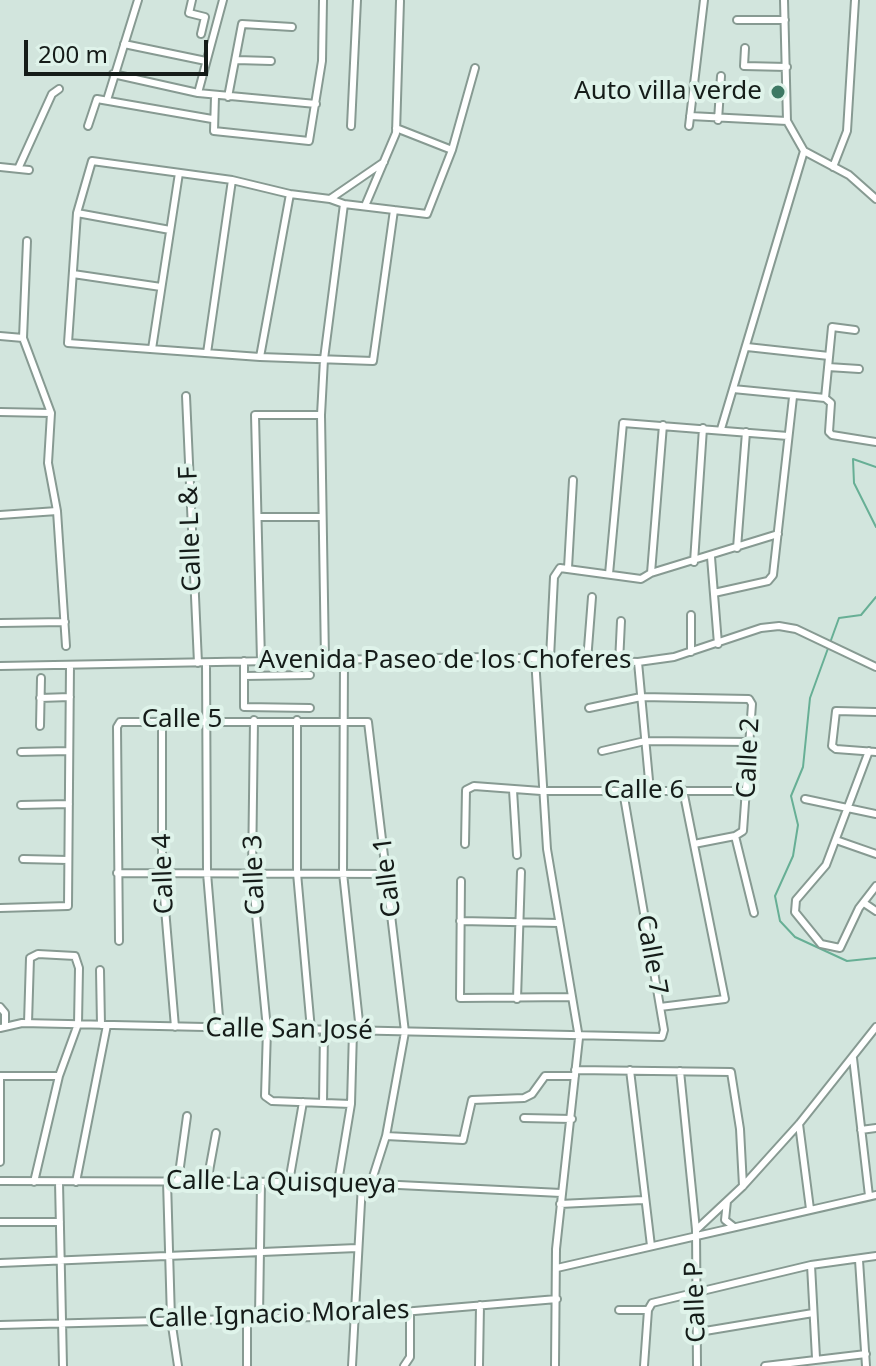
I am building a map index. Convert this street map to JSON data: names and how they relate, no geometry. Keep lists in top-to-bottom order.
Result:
{
  "streets": {
    "street": [
      "Calle L & F",
      "Avenida Paseo de los Choferes",
      "Calle 5",
      "Calle 2",
      "Calle 6",
      "Calle 4",
      "Calle 3",
      "Calle 1",
      "Calle 7",
      "Calle San José",
      "Calle La Quisqueya",
      "Calle P",
      "Calle Ignacio Morales"
    ]
  },
  "crossings": [
    ["Calle L & F", "Avenida Paseo de los Choferes"],
    ["Calle L & F", "Calle 5"],
    ["Calle L & F", "Calle San José"],
    ["Calle 5", "Calle 4"],
    ["Calle 5", "Calle 3"],
    ["Calle 5", "Calle 1"],
    ["Calle 2", "Calle 6"],
    ["Calle 6", "Calle 7"],
    ["Calle 4", "Calle San José"],
    ["Calle 3", "Calle San José"],
    ["Calle 1", "Calle San José"],
    ["Calle 1", "Calle La Quisqueya"],
    ["Calle 7", "Calle San José"]
  ],
  "places": ["Auto villa verde"],
  "scale_bar": "200 m"
}
